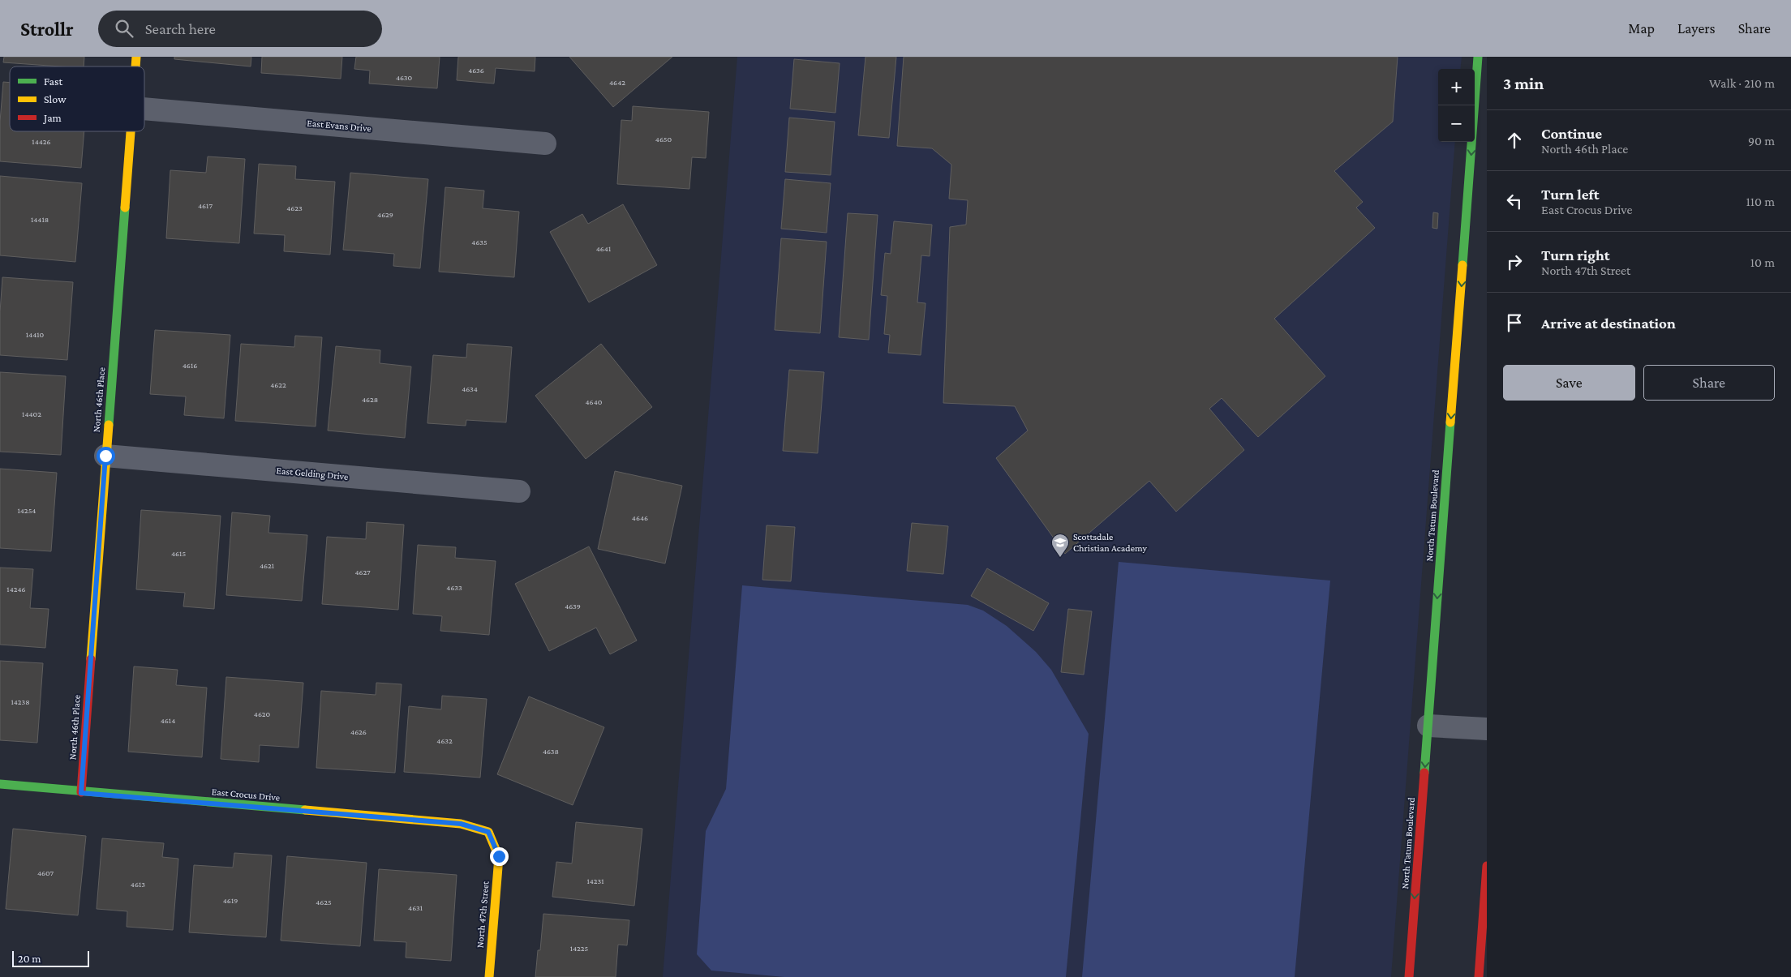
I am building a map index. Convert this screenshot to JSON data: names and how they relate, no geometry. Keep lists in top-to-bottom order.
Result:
{
  "streets": {
    "street": [
      "East Evans Drive",
      "North 46th Place",
      "East Gelding Drive",
      "North Tatum Boulevard",
      "East Crocus Drive",
      "North 47th Street"
    ]
  },
  "crossings": [
    ["North 46th Place", "East Gelding Drive"],
    ["North 46th Place", "East Crocus Drive"],
    ["East Crocus Drive", "North 47th Street"]
  ],
  "one_way": ["North Tatum Boulevard"],
  "places": {
    "school or university": ["Scottsdale Christian Academy"]
  },
  "house_numbers": [
    "4636",
    "4630",
    "4642",
    "4650",
    "14426",
    "4617",
    "4623",
    "4629",
    "14418",
    "4635",
    "4641",
    "14410",
    "4616",
    "4622",
    "4634",
    "4628",
    "4640",
    "14402",
    "14254",
    "4646",
    "4615",
    "4621",
    "4627",
    "4633",
    "14246",
    "4639",
    "14238",
    "4620",
    "4614",
    "4626",
    "4632",
    "4638",
    "4607",
    "14231",
    "4613",
    "4619",
    "4625",
    "4631",
    "14225"
  ],
  "legend": ["Fast", "Slow", "Jam"],
  "scale_bar": "20 m",
  "page": {
    "header": "Strollr",
    "search": "Search here",
    "nav": ["Map", "Layers", "Share"],
    "heading": ["3 min", "Walk · 210 m"],
    "map_buttons": ["+", "−"],
    "list": [
      ["Continue", "North 46th Place", "90 m"],
      ["Turn left", "East Crocus Drive", "110 m"],
      ["Turn right", "North 47th Street", "10 m"],
      "Arrive at destination"
    ],
    "buttons": ["Save", "Share"],
    "scale": "20 m"
  }
}
